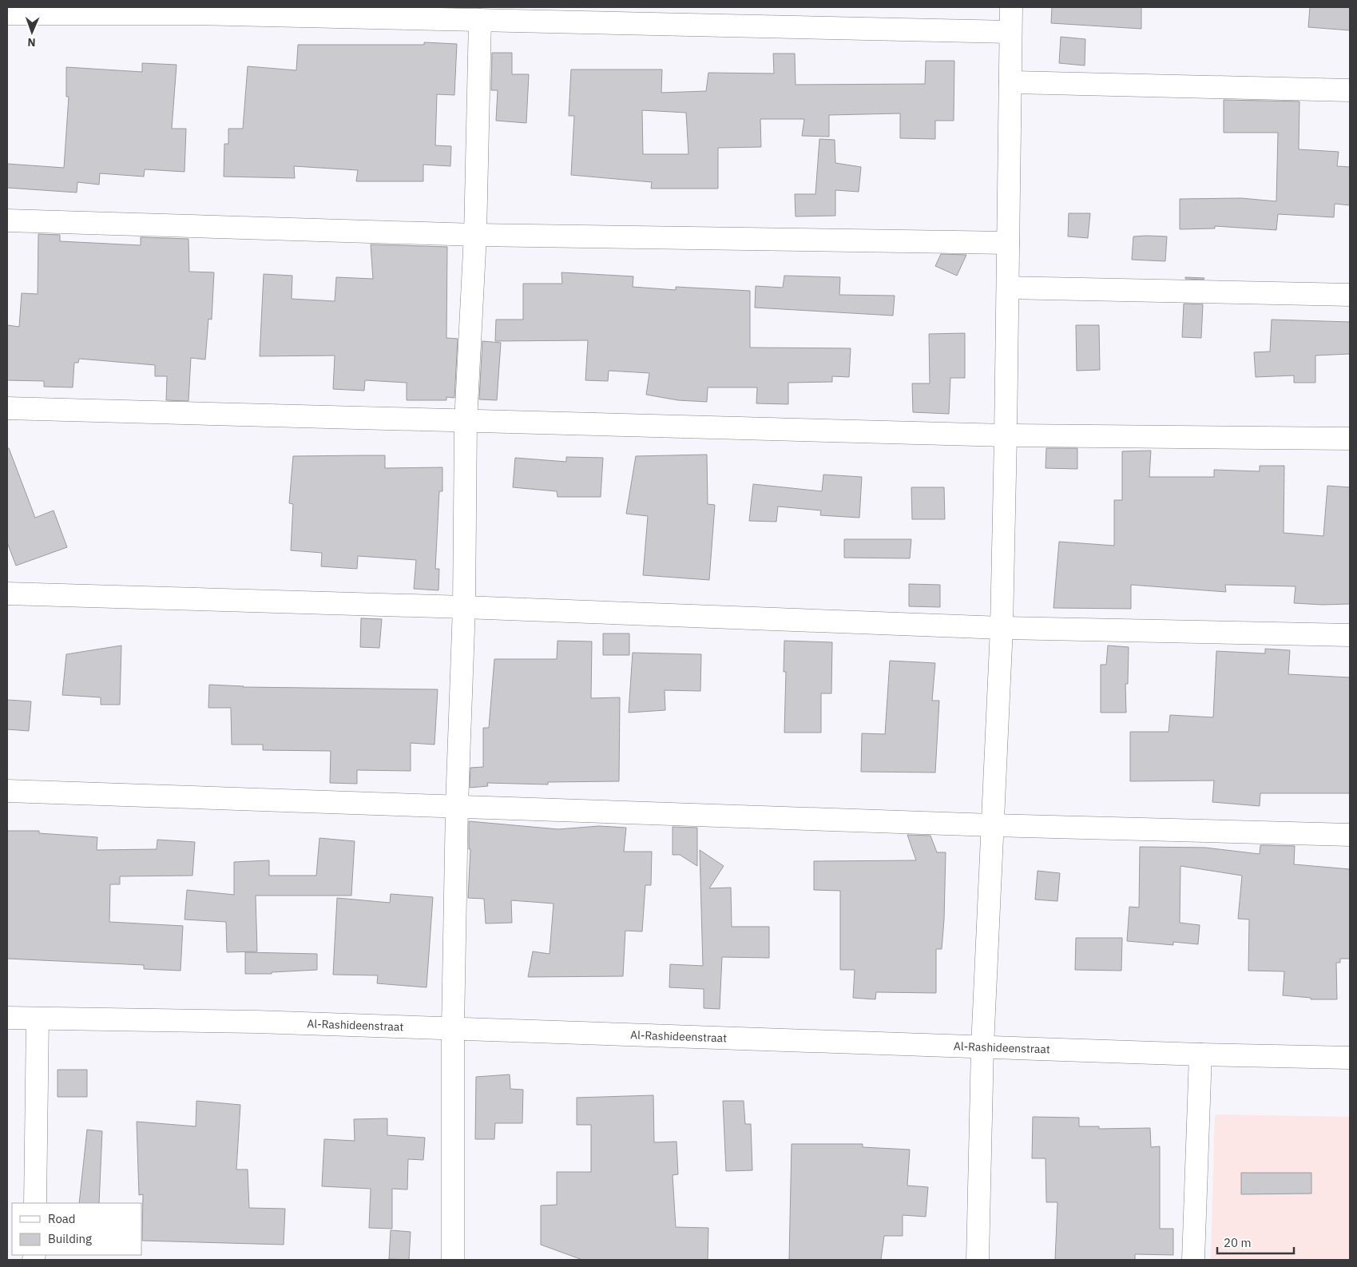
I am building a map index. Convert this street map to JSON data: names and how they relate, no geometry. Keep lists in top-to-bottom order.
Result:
{
  "streets": {
    "street": ["Al-Rashideenstraat"]
  },
  "legend": ["Road", "Building"],
  "scale_bar": "20 m",
  "north": "bottom"
}
